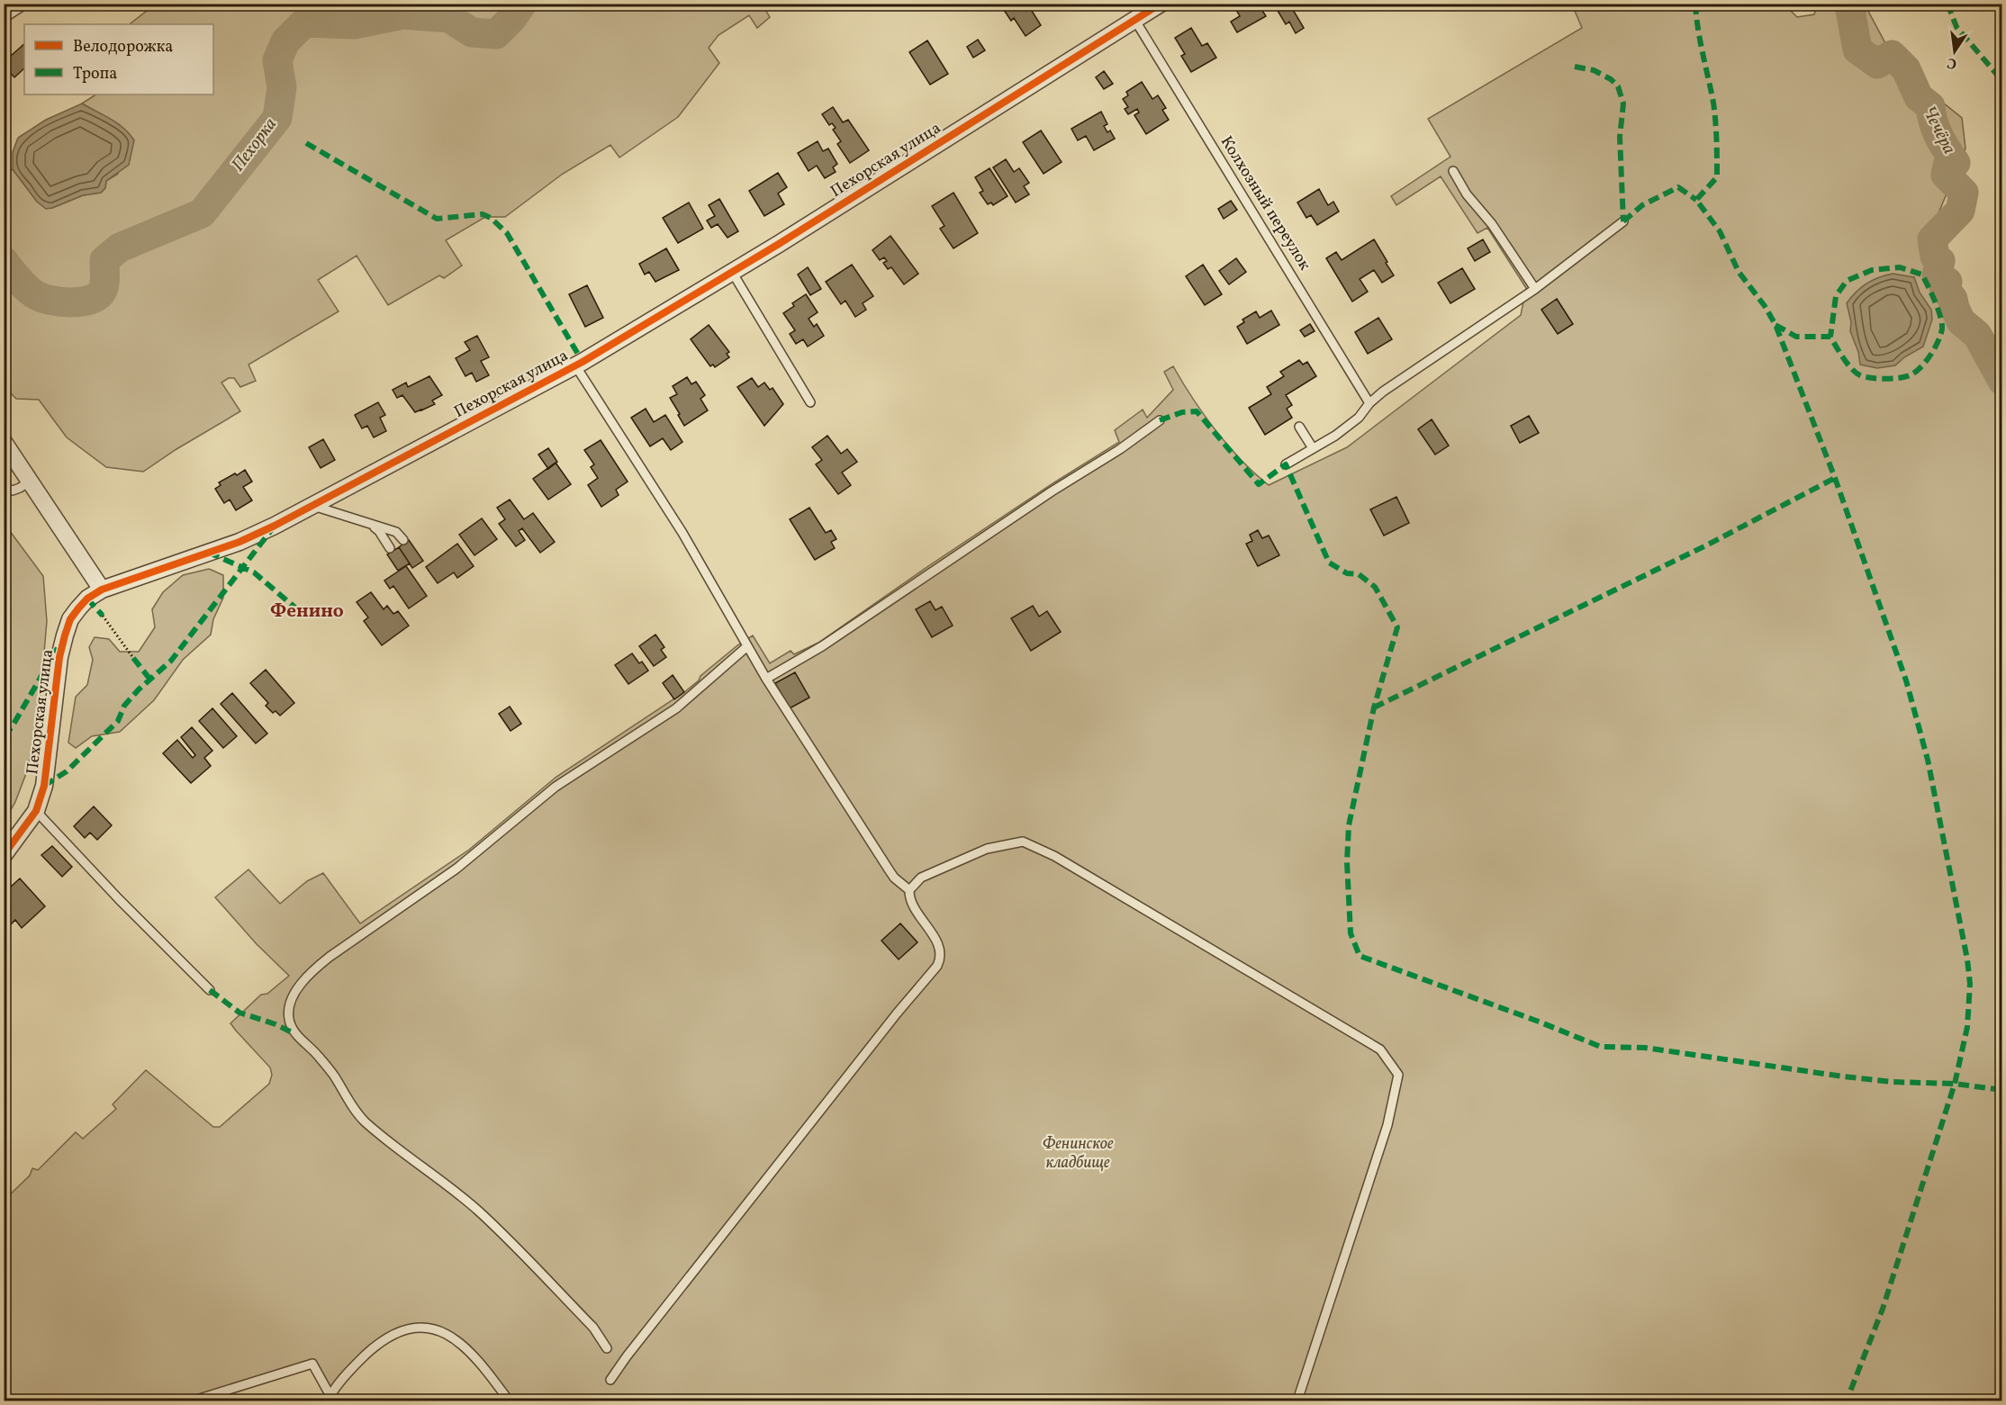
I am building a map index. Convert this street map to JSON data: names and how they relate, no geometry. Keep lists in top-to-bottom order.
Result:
{
  "streets": {
    "street": ["Пехорская улица"],
    "lane": ["Колхозный переулок"]
  },
  "crossings": [
    ["Пехорская улица", "Колхозный переулок"]
  ],
  "districts": ["Фенино"],
  "water": ["Чечёра", "Пехорка"],
  "parks": ["Фенинское кладбище"],
  "legend": ["Велодорожка", "Тропа"],
  "north": "bottom"
}
